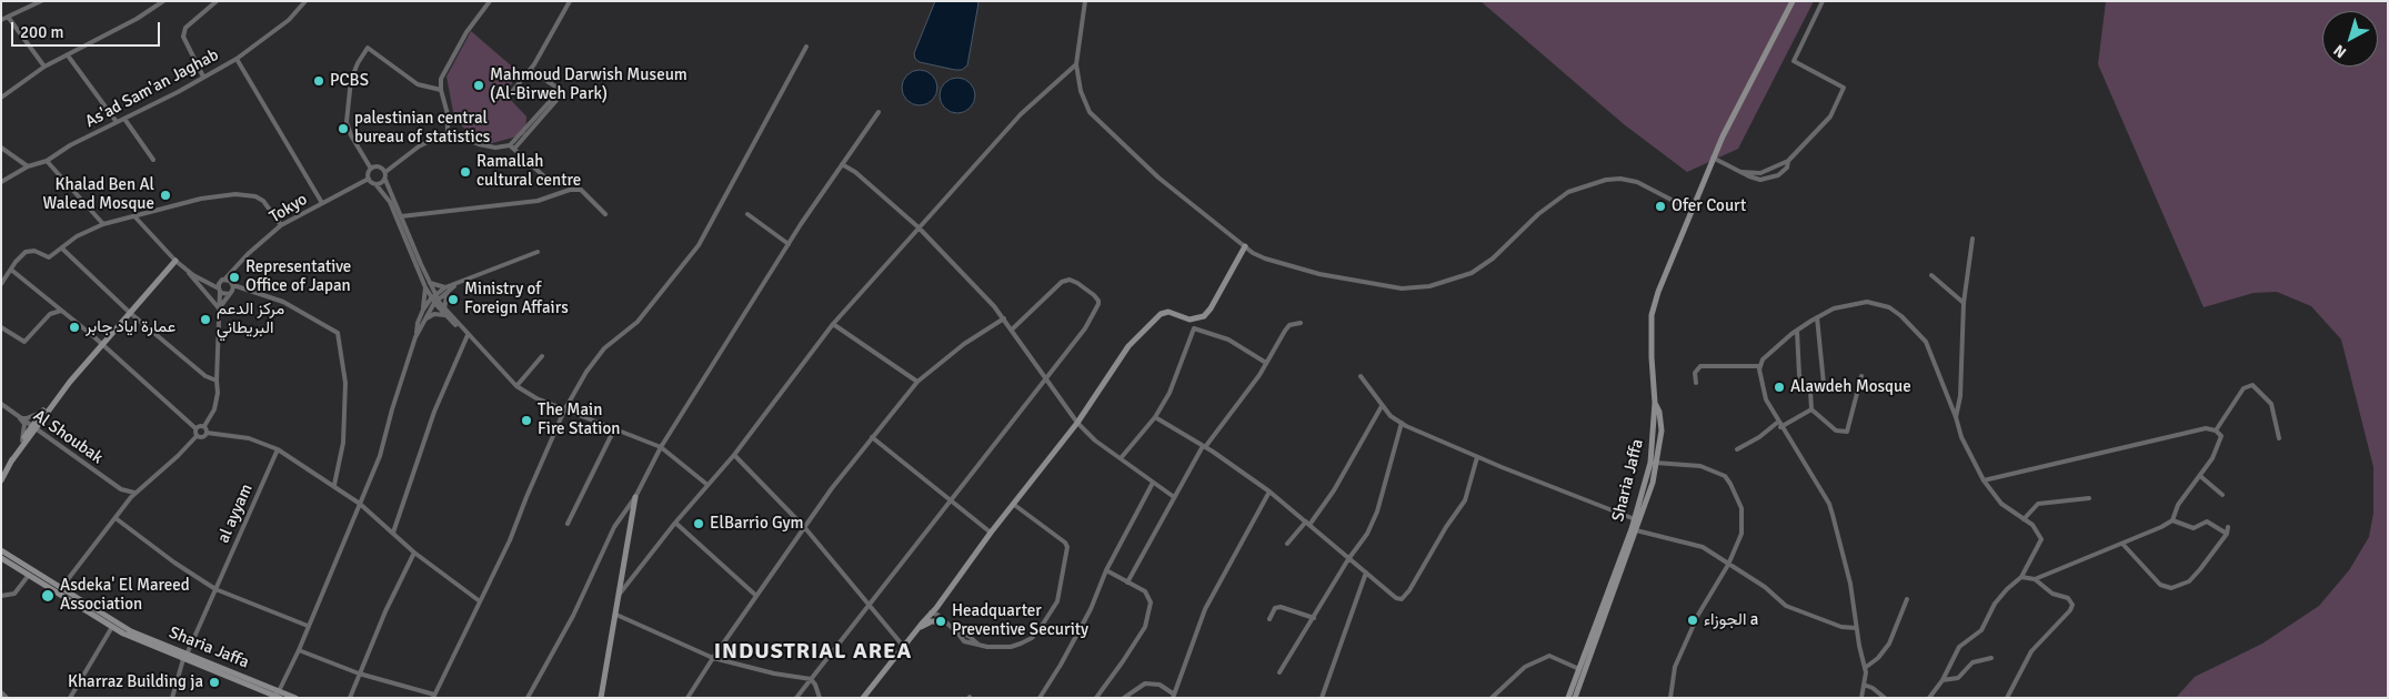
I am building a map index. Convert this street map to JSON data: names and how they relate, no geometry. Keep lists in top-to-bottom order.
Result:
{
  "streets": {
    "street": [
      "As'ad Sam'an Jaghab",
      "Tokyo",
      "Al Shoubak",
      "Sharia Jaffa",
      "al ayyam"
    ]
  },
  "crossings": [
    ["Sharia Jaffa", "al ayyam"]
  ],
  "districts": ["INDUSTRIAL AREA"],
  "places": [
    "PCBS",
    "Mahmoud Darwish Museum (Al-Birweh Park)",
    "palestinian central bureau of statistics",
    "Ramallah cultural centre",
    "Khalad Ben Al Walead Mosque",
    "Ofer Court",
    "Representative Office of Japan",
    "Ministry of Foreign Affairs",
    "مركز الدعم البريطاني",
    "عمارة اياد جابر",
    "Alawdeh Mosque",
    "The Main Fire Station",
    "ElBarrio Gym",
    "Asdeka' El Mareed Association",
    "الجوزاء a",
    "Headquarter Preventive Security",
    "Kharraz Building ja"
  ],
  "scale_bar": "200 m",
  "north": "bottom left"
}
